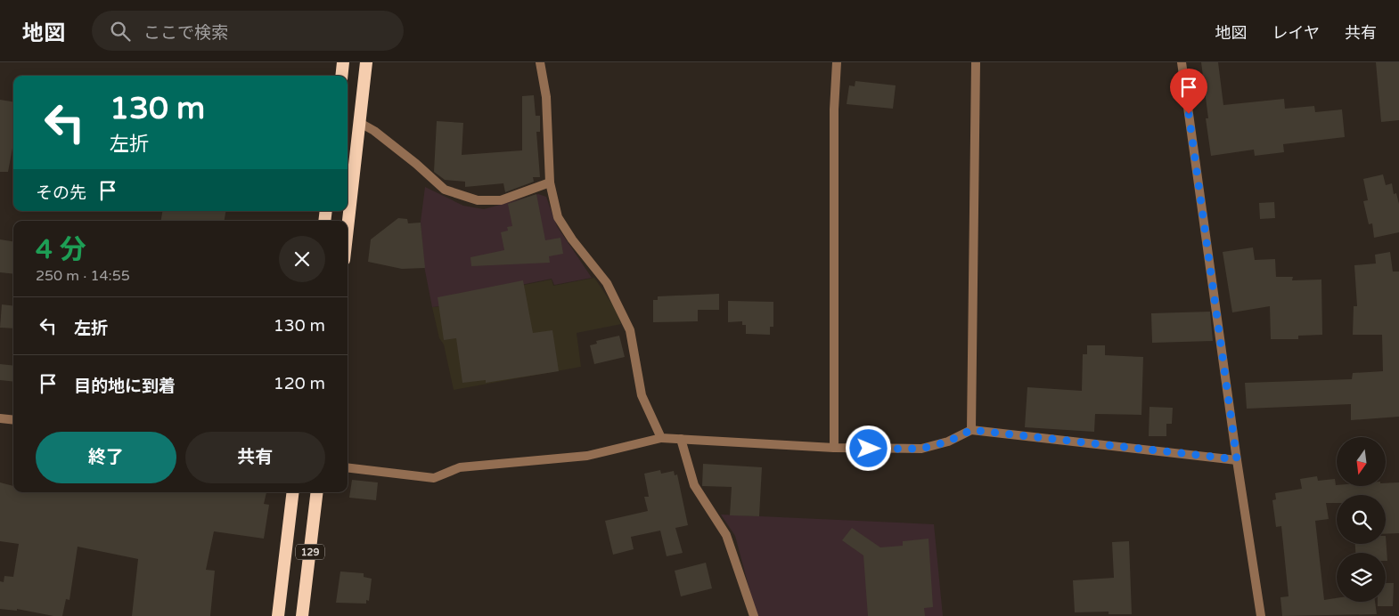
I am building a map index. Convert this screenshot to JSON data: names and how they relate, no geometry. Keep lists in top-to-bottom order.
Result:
{
  "streets": {
    "highway": ["129"]
  },
  "north": "bottom",
  "page": {
    "header": "地図",
    "search": "ここで検索",
    "nav": ["地図", "レイヤ", "共有"],
    "turn": ["130 m", "左折"],
    "then": "その先",
    "heading": ["4 分", "250 m · 14:55"],
    "list": [
      {
        "name": "左折",
        "value": "130 m"
      },
      {
        "name": "目的地に到着",
        "value": "120 m"
      }
    ],
    "buttons": ["終了", "共有"]
  }
}
